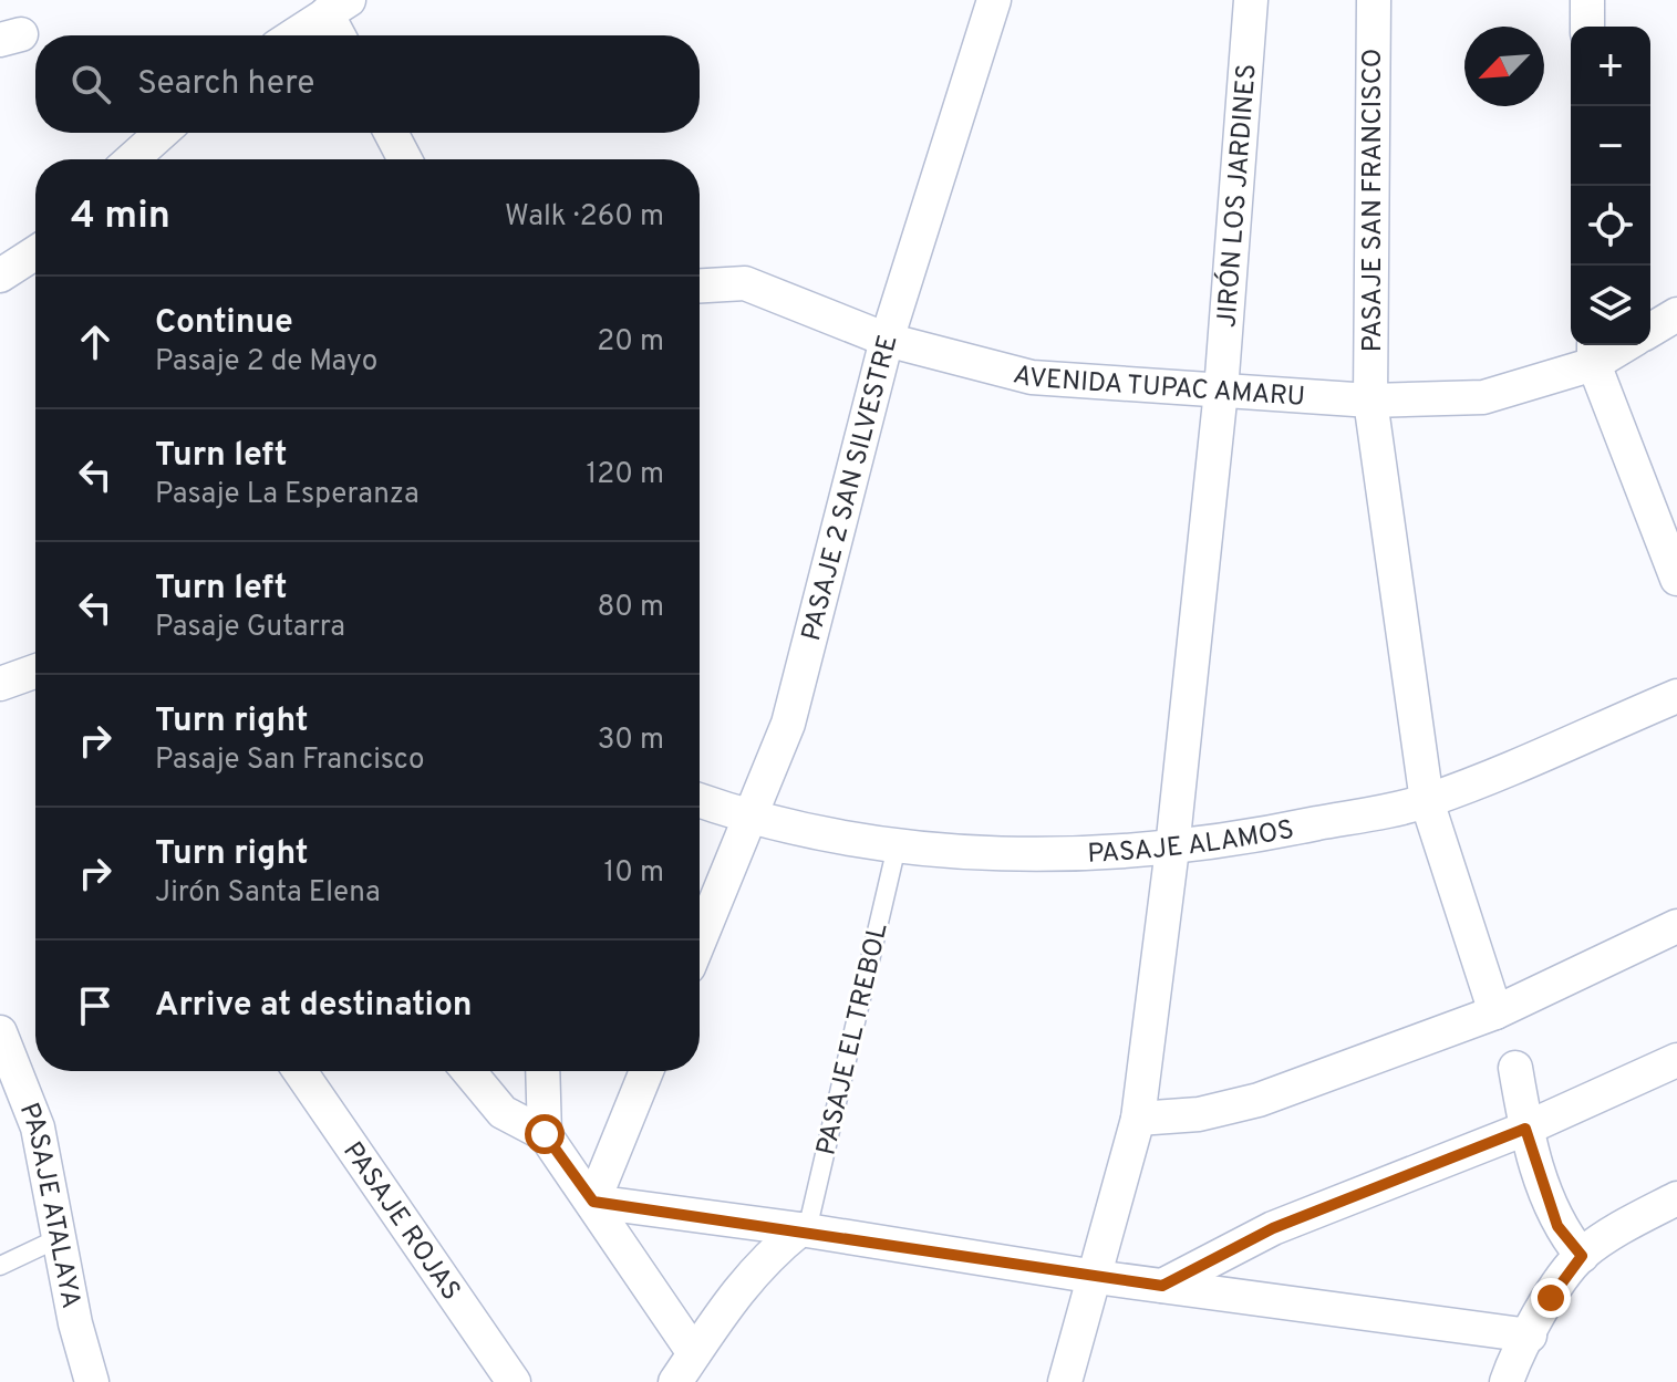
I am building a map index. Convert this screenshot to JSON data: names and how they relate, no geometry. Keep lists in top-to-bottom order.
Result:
{
  "streets": {
    "street": [
      "JIRÓN LOS JARDINES",
      "PASAJE SAN FRANCISCO",
      "AVENIDA TUPAC AMARU",
      "PASAJE 2 SAN SILVESTRE",
      "PASAJE ALAMOS",
      "PASAJE ATALAYA",
      "PASAJE ROJAS"
    ],
    "lane": ["PASAJE EL TREBOL"]
  },
  "crossings": [
    ["JIRÓN LOS JARDINES", "AVENIDA TUPAC AMARU"],
    ["JIRÓN LOS JARDINES", "PASAJE ALAMOS"],
    ["PASAJE SAN FRANCISCO", "AVENIDA TUPAC AMARU"],
    ["PASAJE SAN FRANCISCO", "PASAJE ALAMOS"],
    ["AVENIDA TUPAC AMARU", "PASAJE 2 SAN SILVESTRE"],
    ["PASAJE 2 SAN SILVESTRE", "PASAJE ALAMOS"],
    ["PASAJE ALAMOS", "PASAJE EL TREBOL"]
  ],
  "north": "bottom left",
  "page": {
    "map_buttons": ["+", "−"],
    "search": "Search here",
    "heading": ["4 min", "Walk · 260 m"],
    "list": [
      ["Continue", "Pasaje 2 de Mayo", "20 m"],
      ["Turn left", "Pasaje La Esperanza", "120 m"],
      ["Turn left", "Pasaje Gutarra", "80 m"],
      ["Turn right", "Pasaje San Francisco", "30 m"],
      ["Turn right", "Jirón Santa Elena", "10 m"],
      "Arrive at destination"
    ]
  }
}
